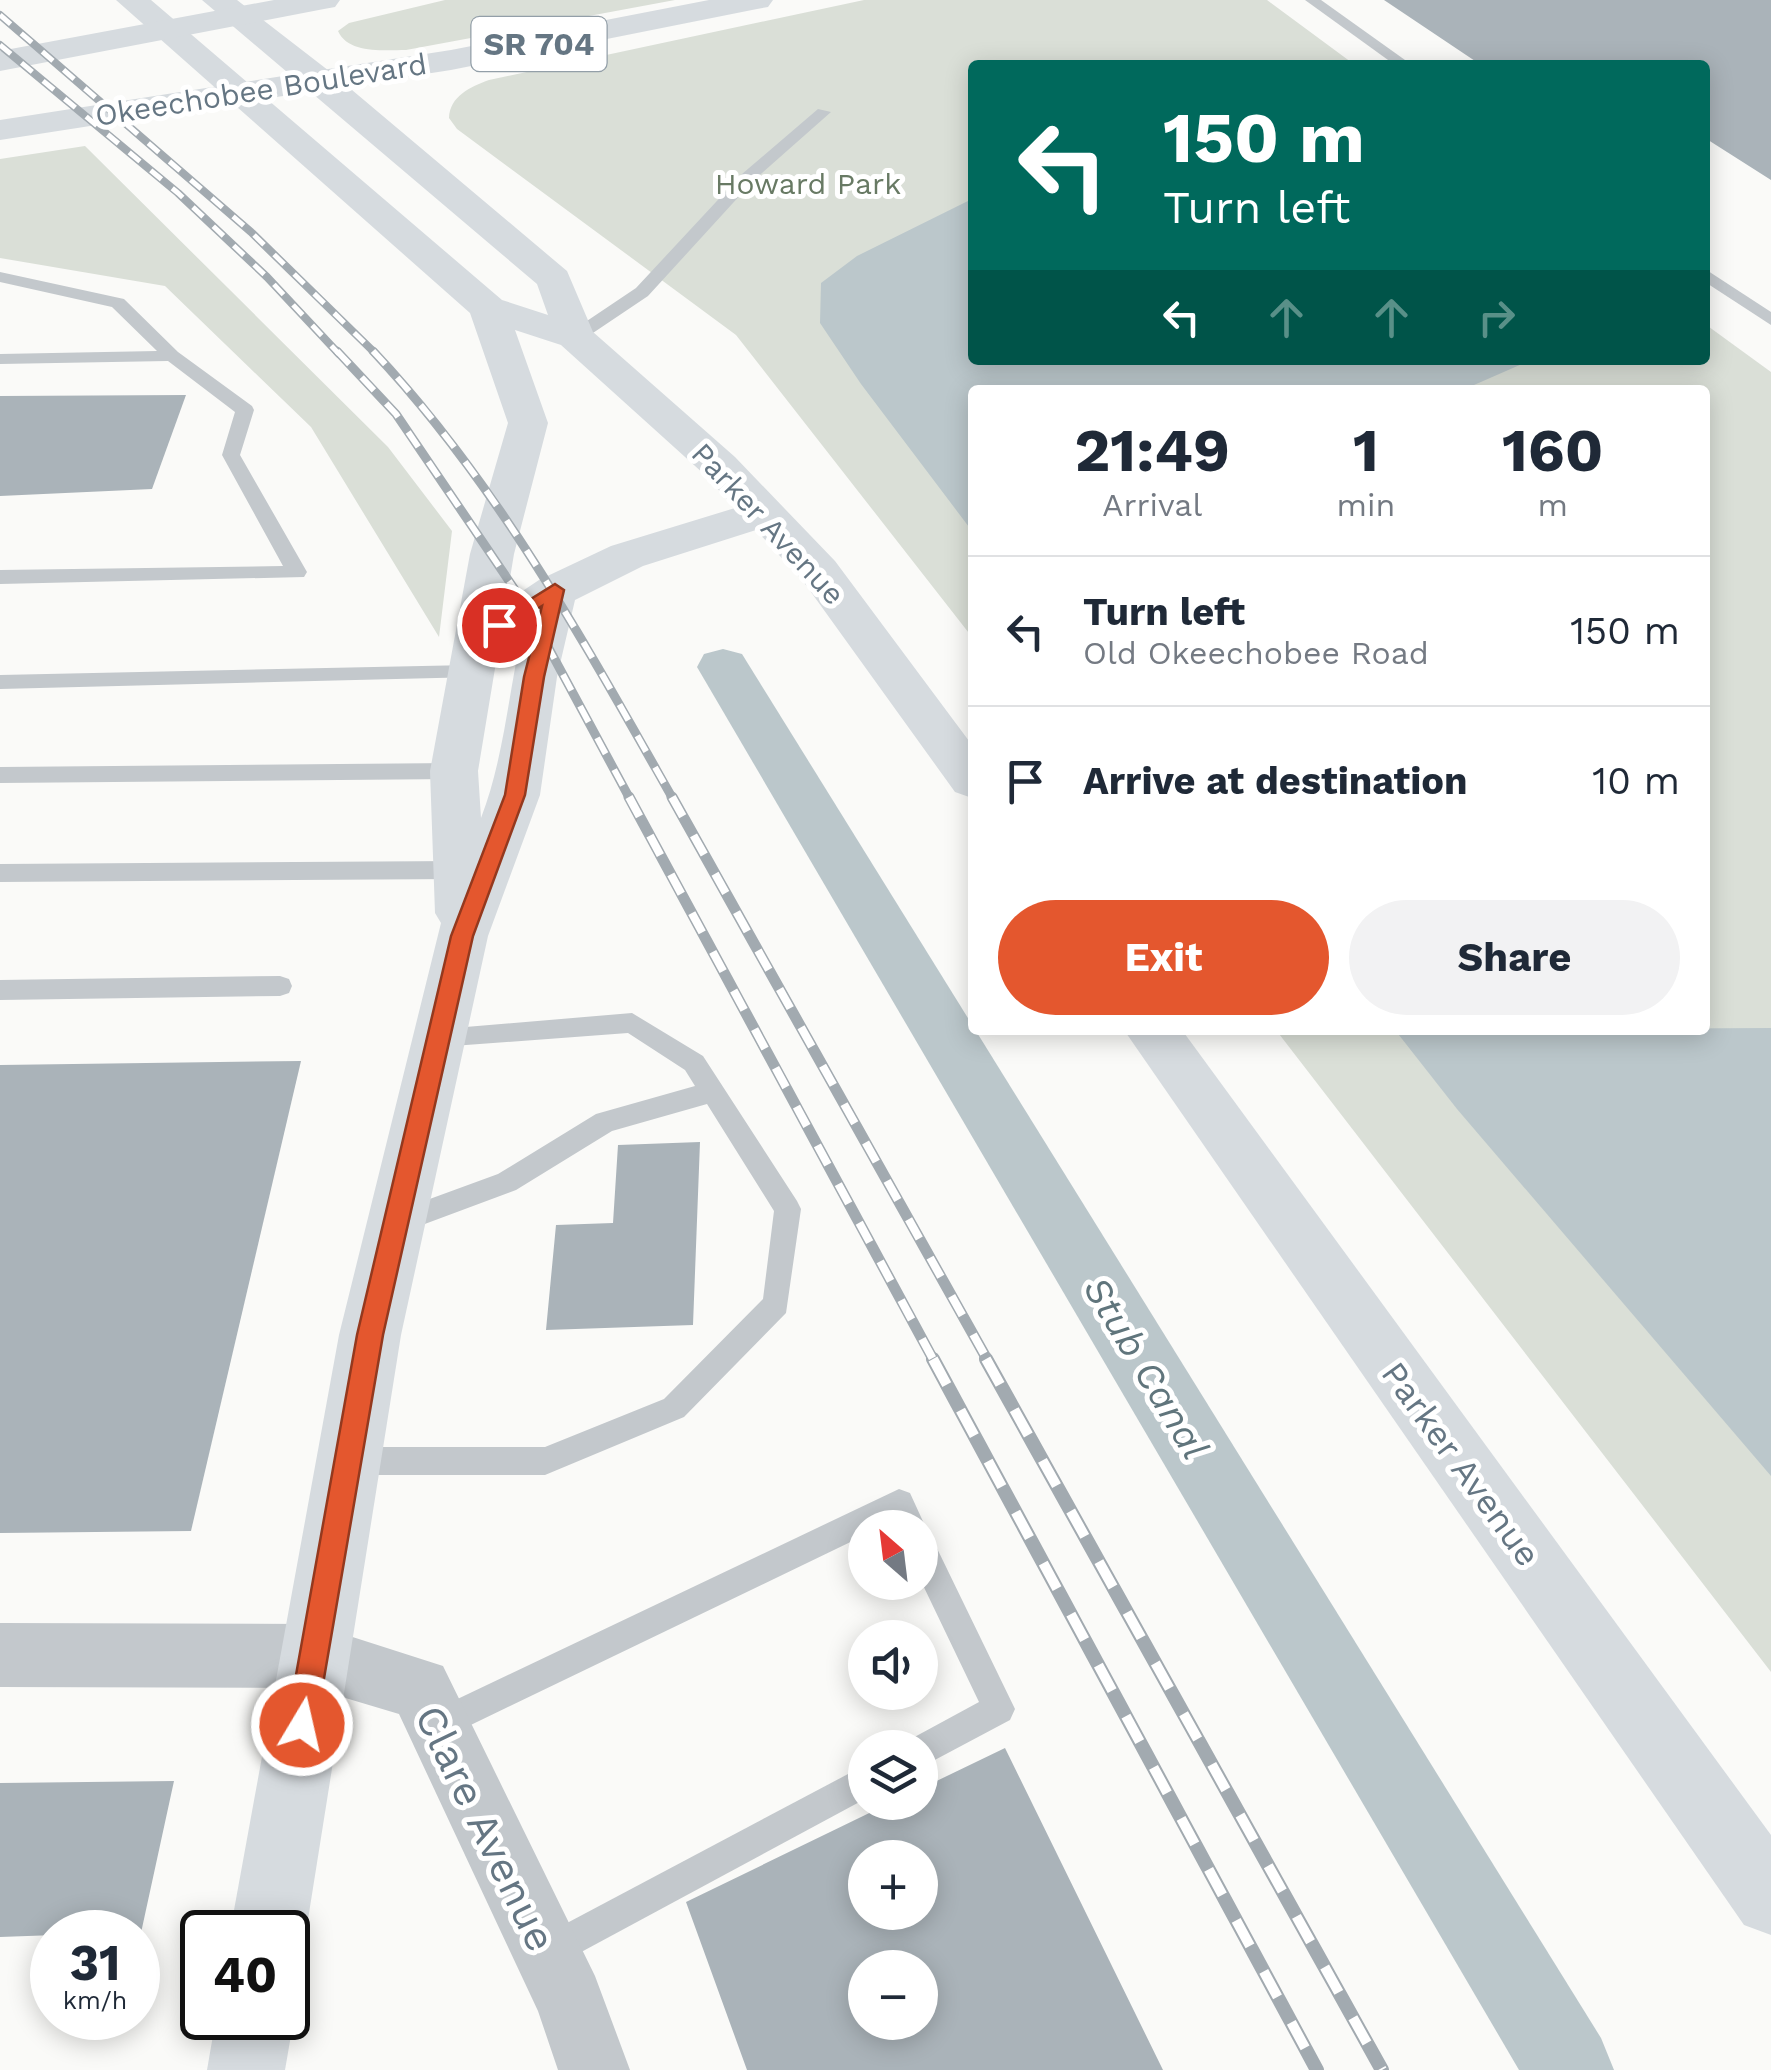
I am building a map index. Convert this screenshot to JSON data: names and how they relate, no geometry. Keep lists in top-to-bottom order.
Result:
{
  "streets": {
    "street": [
      "SR 704",
      "Okeechobee Boulevard",
      "Parker Avenue",
      "Clare Avenue"
    ]
  },
  "crossings": [
    ["Okeechobee Boulevard", "Parker Avenue"]
  ],
  "water": ["Stub Canal"],
  "parks": ["Howard Park"],
  "north": "top left",
  "page": {
    "turn": ["150 m", "Turn left"],
    "eta": [
      "21:49",
      "Arrival",
      "1",
      "min",
      "160",
      "m"
    ],
    "list": [
      {
        "name": "Turn left",
        "note": "Old Okeechobee Road",
        "value": "150 m"
      },
      {
        "name": "Arrive at destination",
        "value": "10 m"
      }
    ],
    "buttons": ["Exit", "Share"],
    "map_buttons": ["+", "−"],
    "speed": "31 km/h",
    "limit": "40"
  }
}
